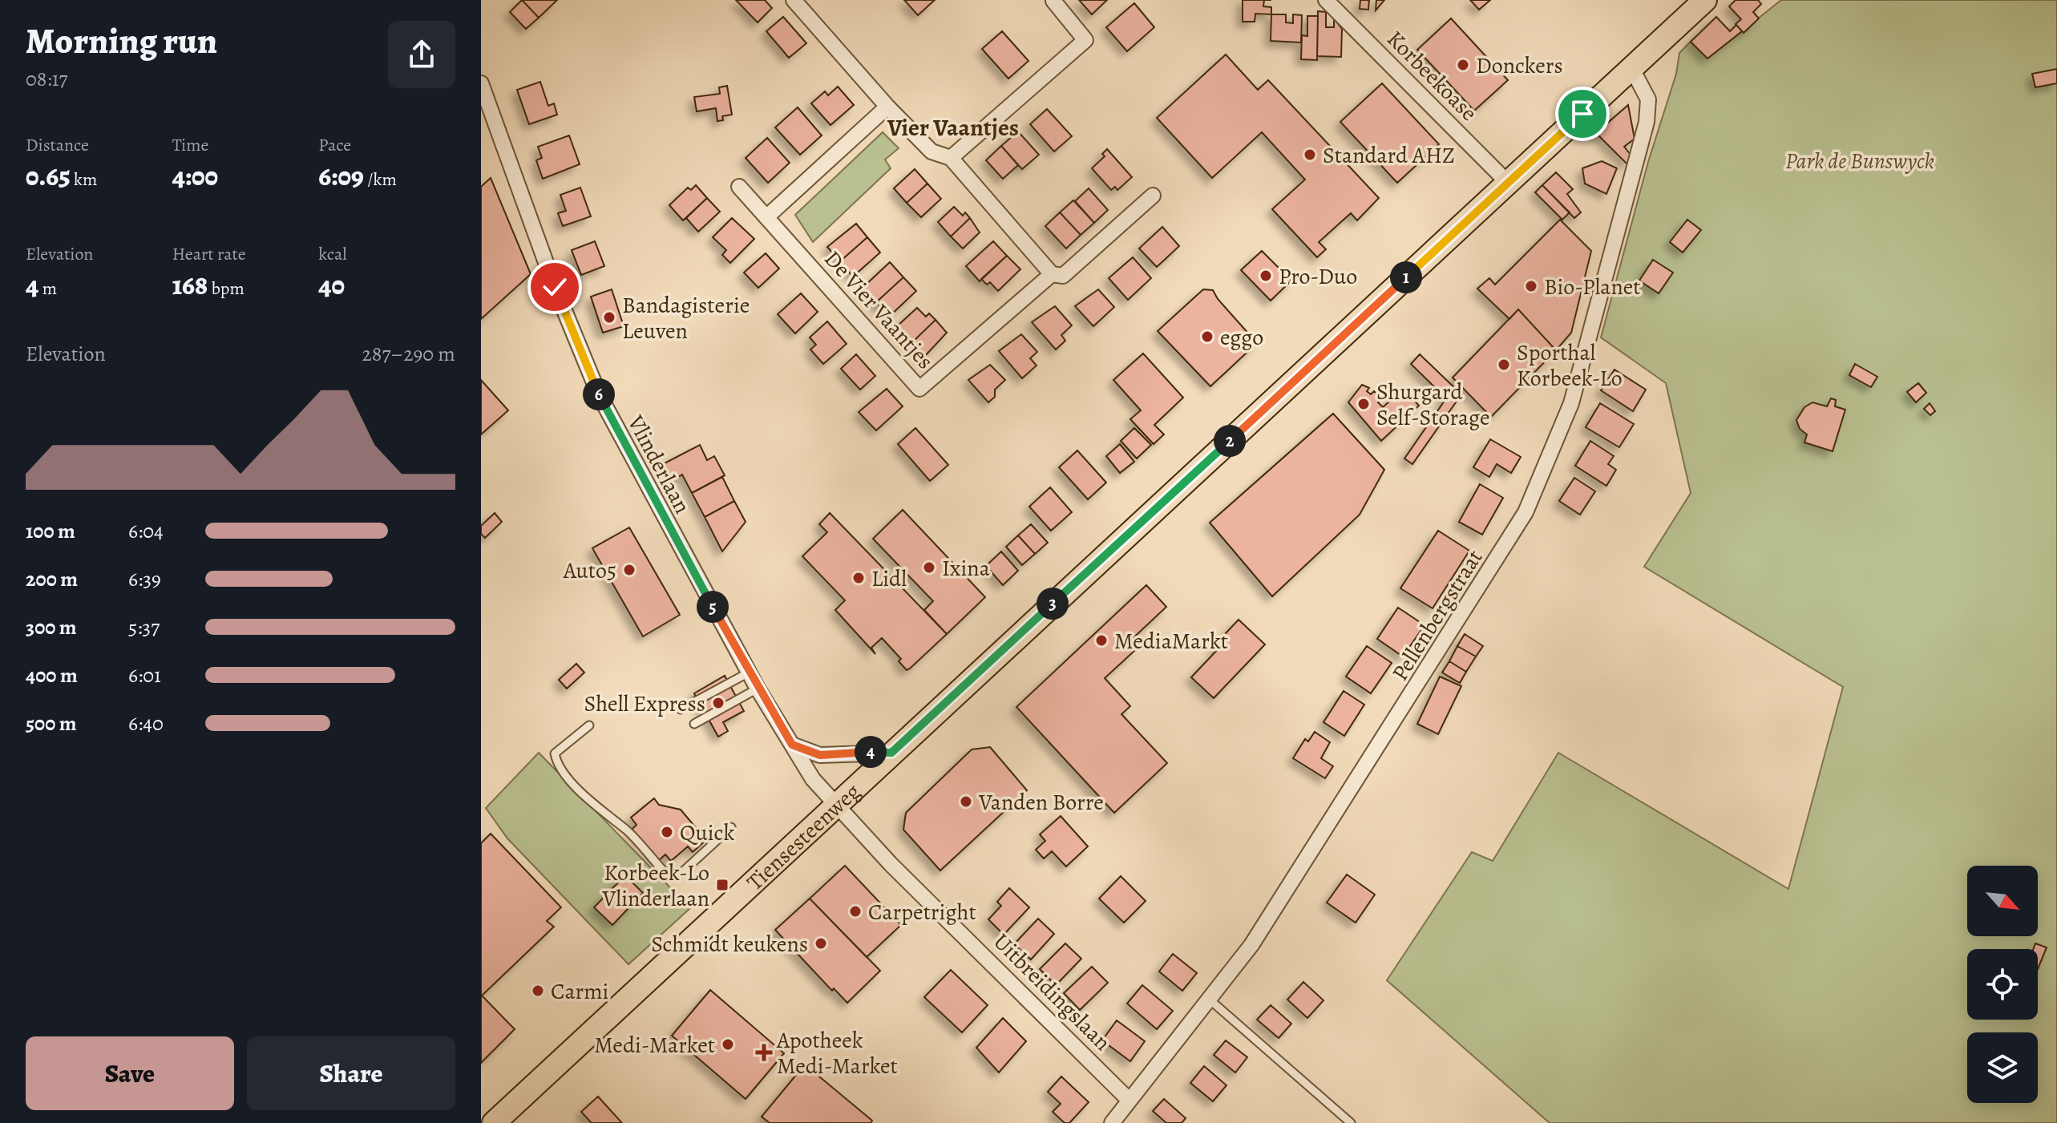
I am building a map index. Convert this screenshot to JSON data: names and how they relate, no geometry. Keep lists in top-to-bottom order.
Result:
{
  "streets": {
    "main road": ["Tiensesteenweg"],
    "street": [
      "Korbeekoase",
      "De Vier Vaantjes",
      "Vlinderlaan",
      "Pellenbergstraat",
      "Uitbreidingslaan"
    ]
  },
  "crossings": [
    ["Korbeekoase", "Tiensesteenweg"],
    ["Vlinderlaan", "Tiensesteenweg"],
    ["Vlinderlaan", "Uitbreidingslaan"],
    ["Pellenbergstraat", "Tiensesteenweg"],
    ["Pellenbergstraat", "Uitbreidingslaan"],
    ["Tiensesteenweg", "Uitbreidingslaan"]
  ],
  "districts": ["Vier Vaantjes"],
  "parks": ["Park de Bunswyck"],
  "places": {
    "other": [
      "Donckers",
      "Standard AHZ",
      "Pro-Duo",
      "Bio-Planet",
      "Bandagisterie Leuven",
      "eggo",
      "Sporthal Korbeek-Lo",
      "Shurgard Self-Storage",
      "Ixina",
      "Auto5",
      "Lidl",
      "MediaMarkt",
      "Shell Express",
      "Vanden Borre",
      "Quick",
      "Carpetright",
      "Schmidt keukens",
      "Carmi",
      "Medi-Market"
    ],
    "transit": ["Korbeek-Lo Vlinderlaan"],
    "health": ["Apotheek Medi-Market"]
  },
  "north": "bottom right",
  "page": {
    "heading": ["Morning run", "08:17"],
    "stats": [
      ["Distance", "0.65 km"],
      ["Time", "4:00"],
      ["Pace", "6:09 /km"],
      ["Elevation", "4 m"],
      ["Heart rate", "168 bpm"],
      ["kcal", "40"]
    ],
    "pins": [
      "1",
      "6",
      "2",
      "3",
      "5",
      "4"
    ],
    "chart": ["Elevation", "287–290 m"],
    "list": [
      {
        "name": "100 m",
        "note": "6:04"
      },
      {
        "name": "200 m",
        "note": "6:39"
      },
      {
        "name": "300 m",
        "note": "5:37"
      },
      {
        "name": "400 m",
        "note": "6:01"
      },
      {
        "name": "500 m",
        "note": "6:40"
      }
    ],
    "buttons": ["Save", "Share"]
  }
}
